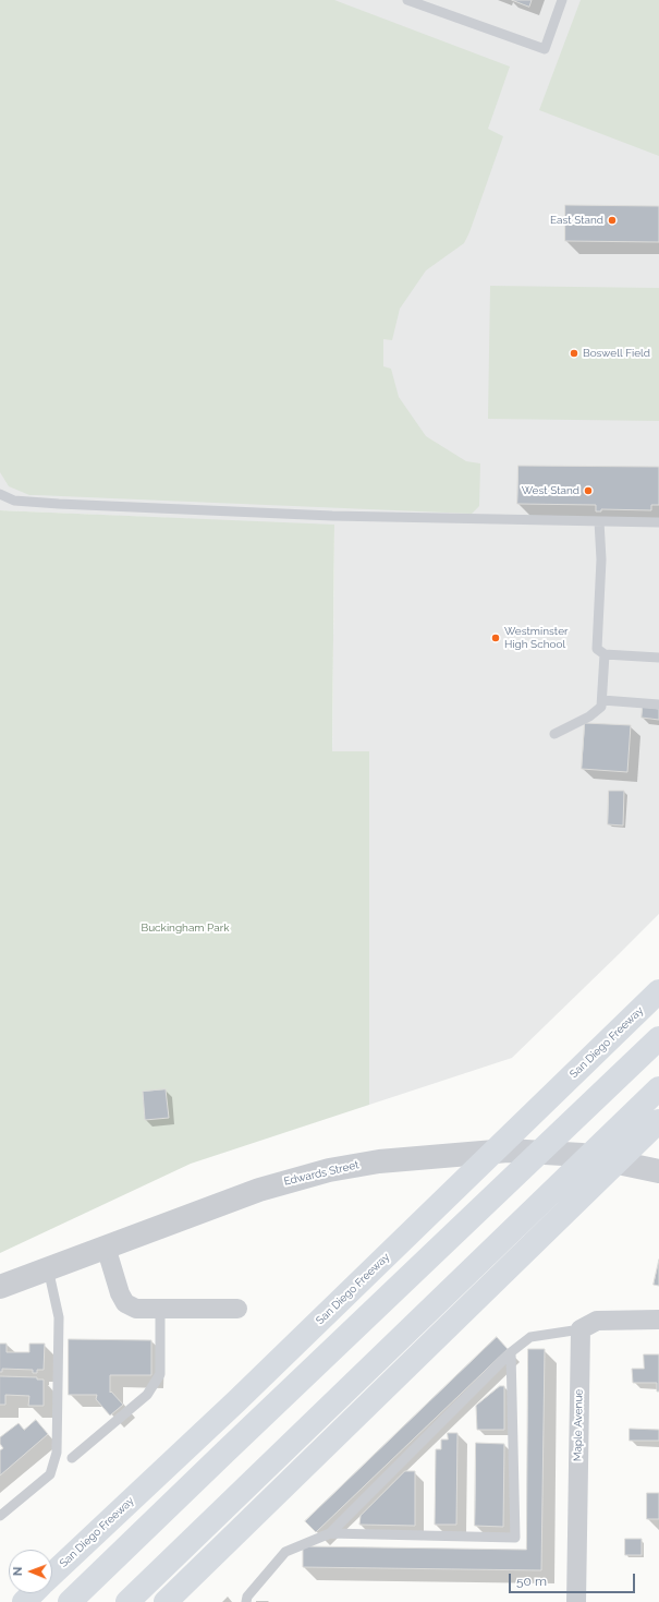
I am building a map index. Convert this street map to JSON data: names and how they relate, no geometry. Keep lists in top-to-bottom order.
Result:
{
  "streets": {
    "highway": ["San Diego Freeway"],
    "street": ["Edwards Street", "Maple Avenue"]
  },
  "parks": ["Buckingham Park"],
  "places": [
    "East Stand",
    "Boswell Field",
    "West Stand",
    "Westminster High School"
  ],
  "scale_bar": "50 m",
  "north": "left"
}
